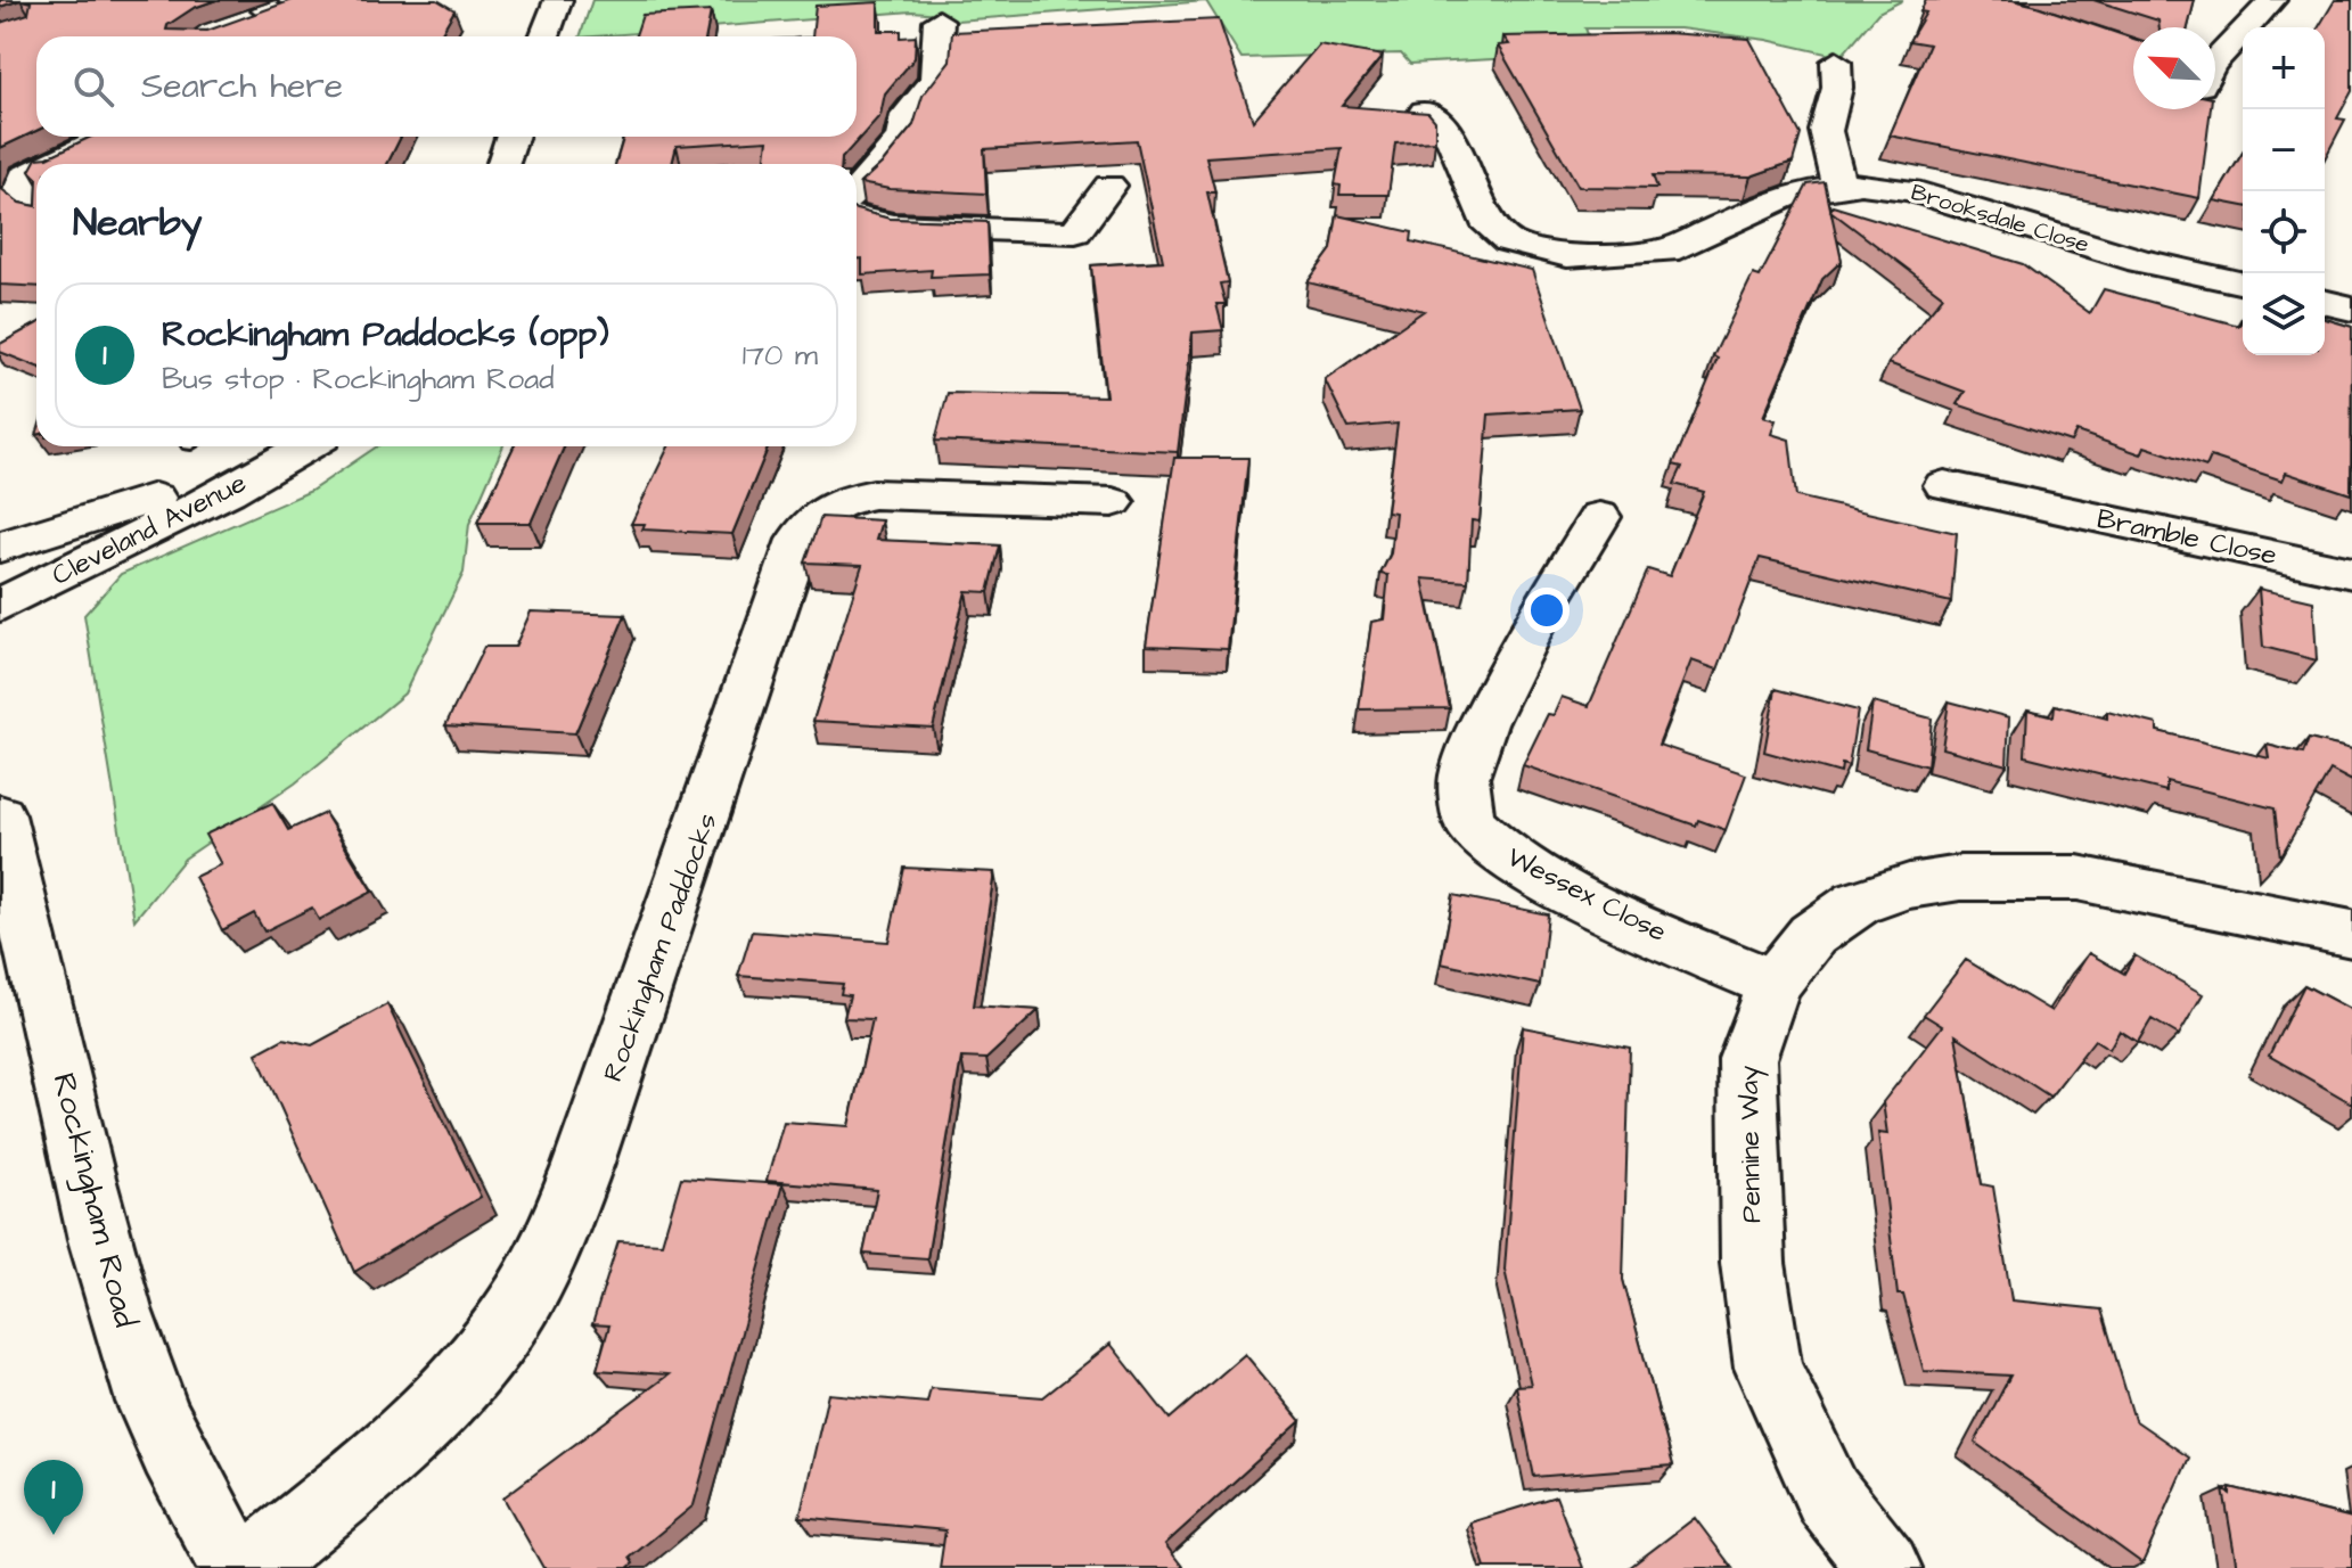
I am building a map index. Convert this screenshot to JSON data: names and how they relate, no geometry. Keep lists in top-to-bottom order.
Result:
{
  "streets": {
    "street": [
      "Brooksdale Close",
      "Cleveland Avenue",
      "Bramble Close",
      "Wessex Close",
      "Rockingham Paddocks",
      "Pennine Way",
      "Rockingham Road"
    ]
  },
  "crossings": [
    ["Wessex Close", "Pennine Way"]
  ],
  "north": "top left",
  "page": {
    "map_buttons": ["+", "−"],
    "search": "Search here",
    "heading": "Nearby",
    "list": [
      {
        "mark": "1",
        "name": "Rockingham Paddocks (opp)",
        "note": "Bus stop · Rockingham Road",
        "value": "170 m"
      }
    ],
    "pins": "1"
  }
}
